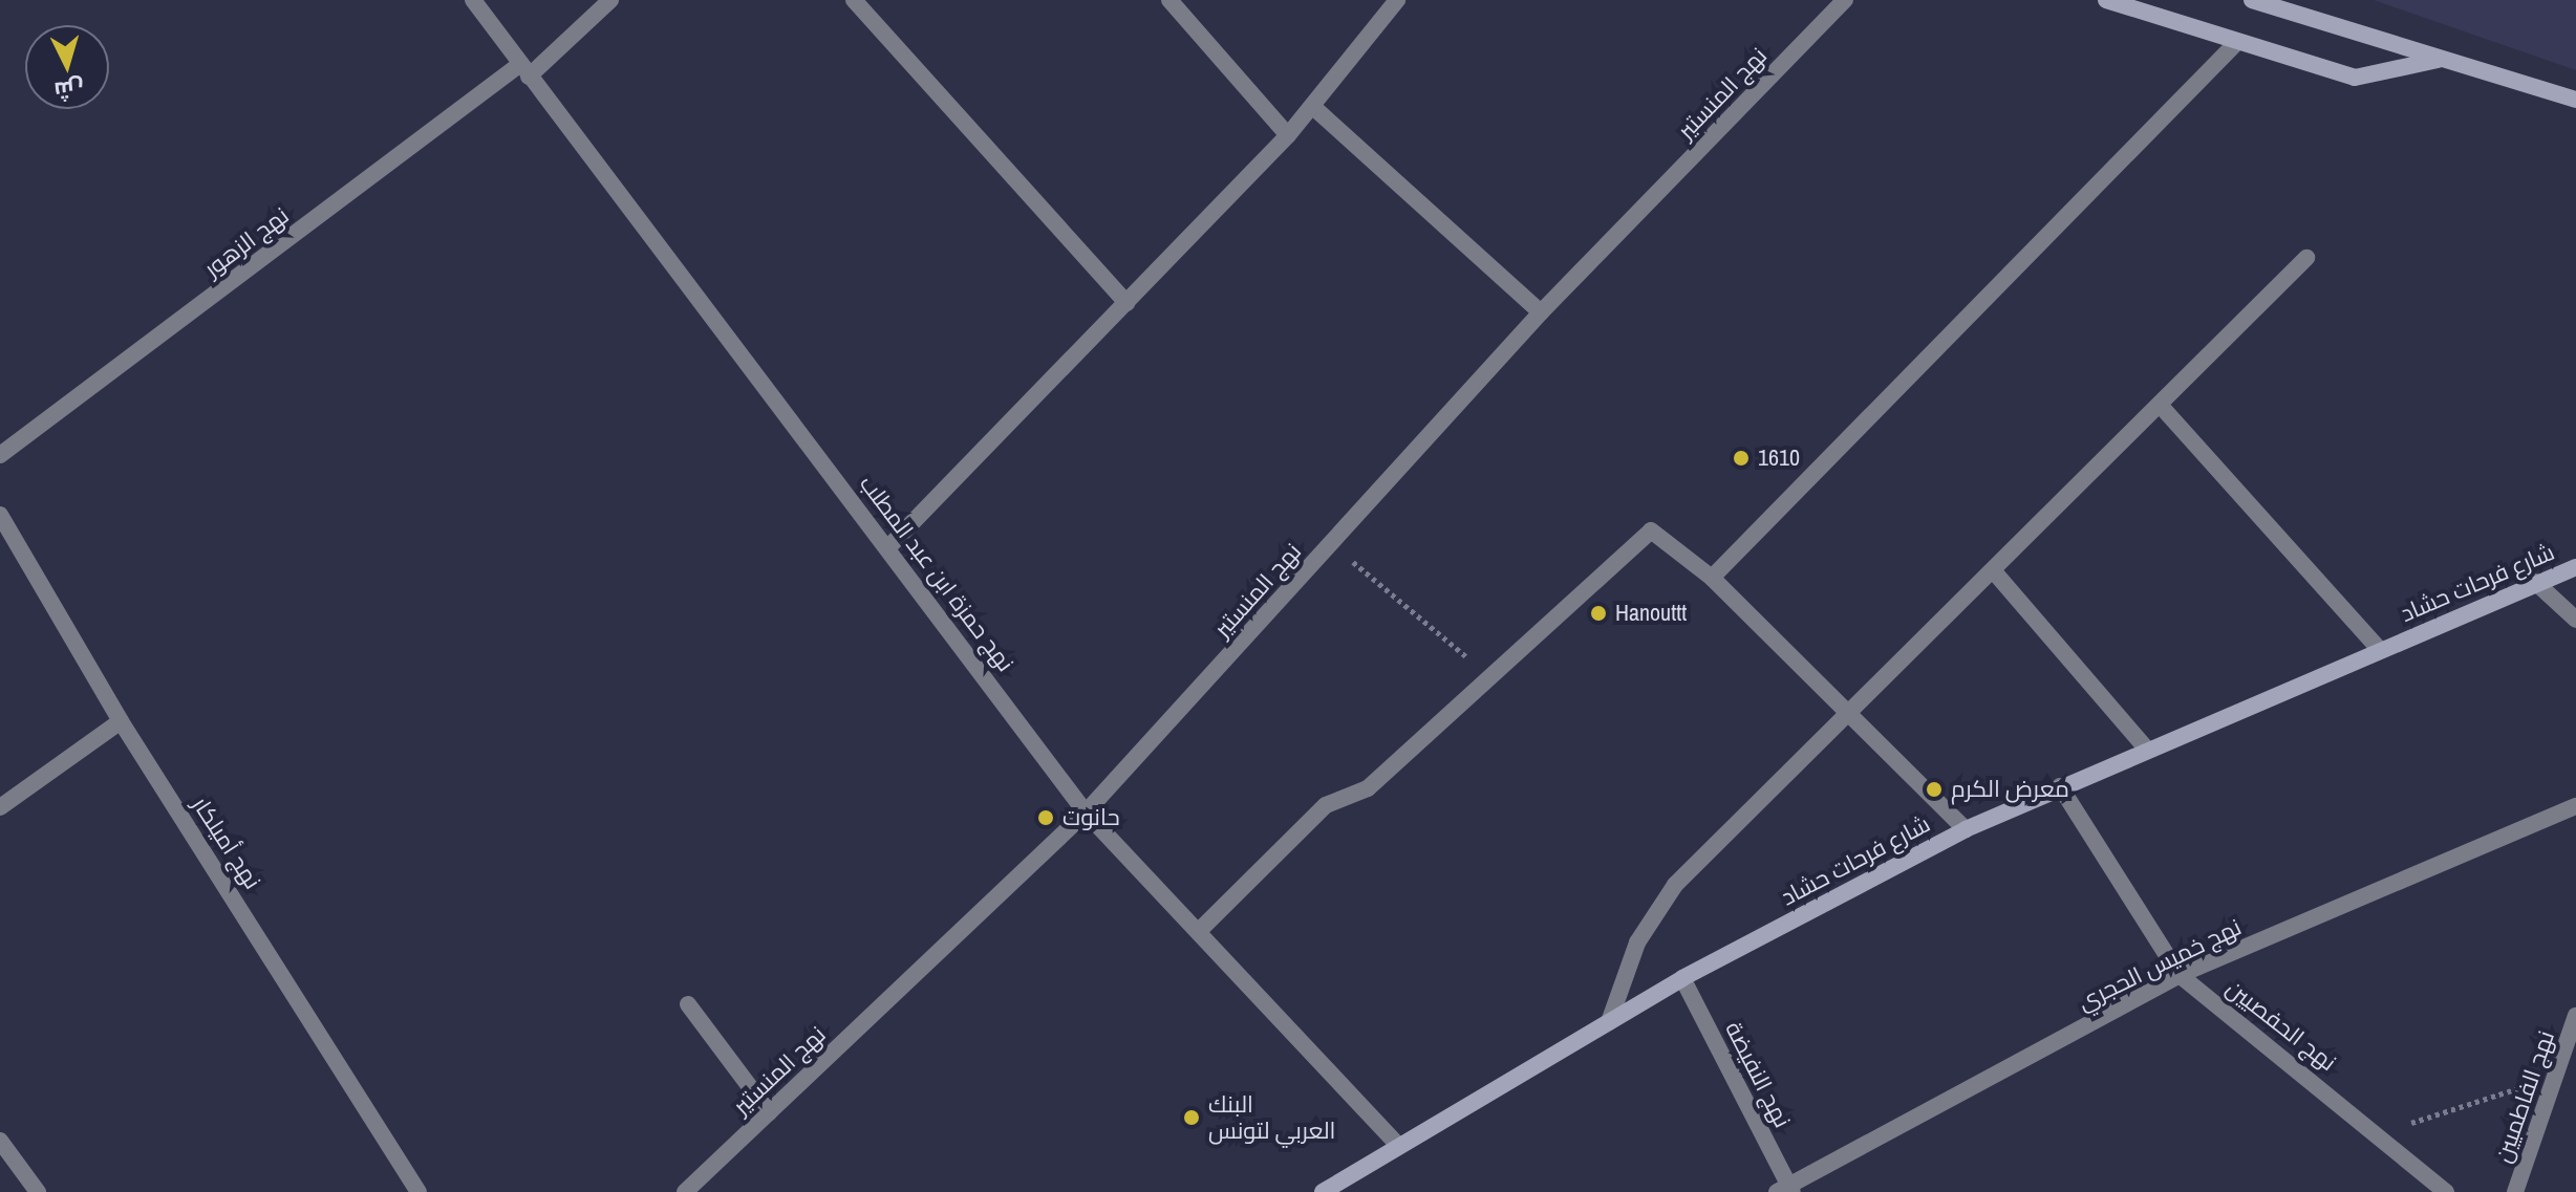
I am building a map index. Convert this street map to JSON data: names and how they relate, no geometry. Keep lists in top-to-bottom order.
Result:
{
  "streets": {
    "street": [
      "نهج المنستير",
      "نهج الزهور",
      "نهج حمزة ابن عبد المطلب",
      "شارع فرحات حشاد",
      "نهج أميلكار",
      "نهج خميس الحجري",
      "نهج الحفصيين",
      "نهج النفيضة",
      "نهج الفاطميين"
    ]
  },
  "crossings": [
    ["نهج المنستير", "نهج حمزة ابن عبد المطلب"],
    ["نهج الزهور", "نهج حمزة ابن عبد المطلب"],
    ["نهج حمزة ابن عبد المطلب", "شارع فرحات حشاد"],
    ["شارع فرحات حشاد", "نهج الحفصيين"],
    ["شارع فرحات حشاد", "نهج النفيضة"],
    ["نهج خميس الحجري", "نهج الحفصيين"],
    ["نهج خميس الحجري", "نهج النفيضة"]
  ],
  "places": [
    "1610",
    "Hanouttt",
    "معرض الكرم",
    "حانوت",
    "البنك العربي لتونس"
  ],
  "north": "bottom"
}
